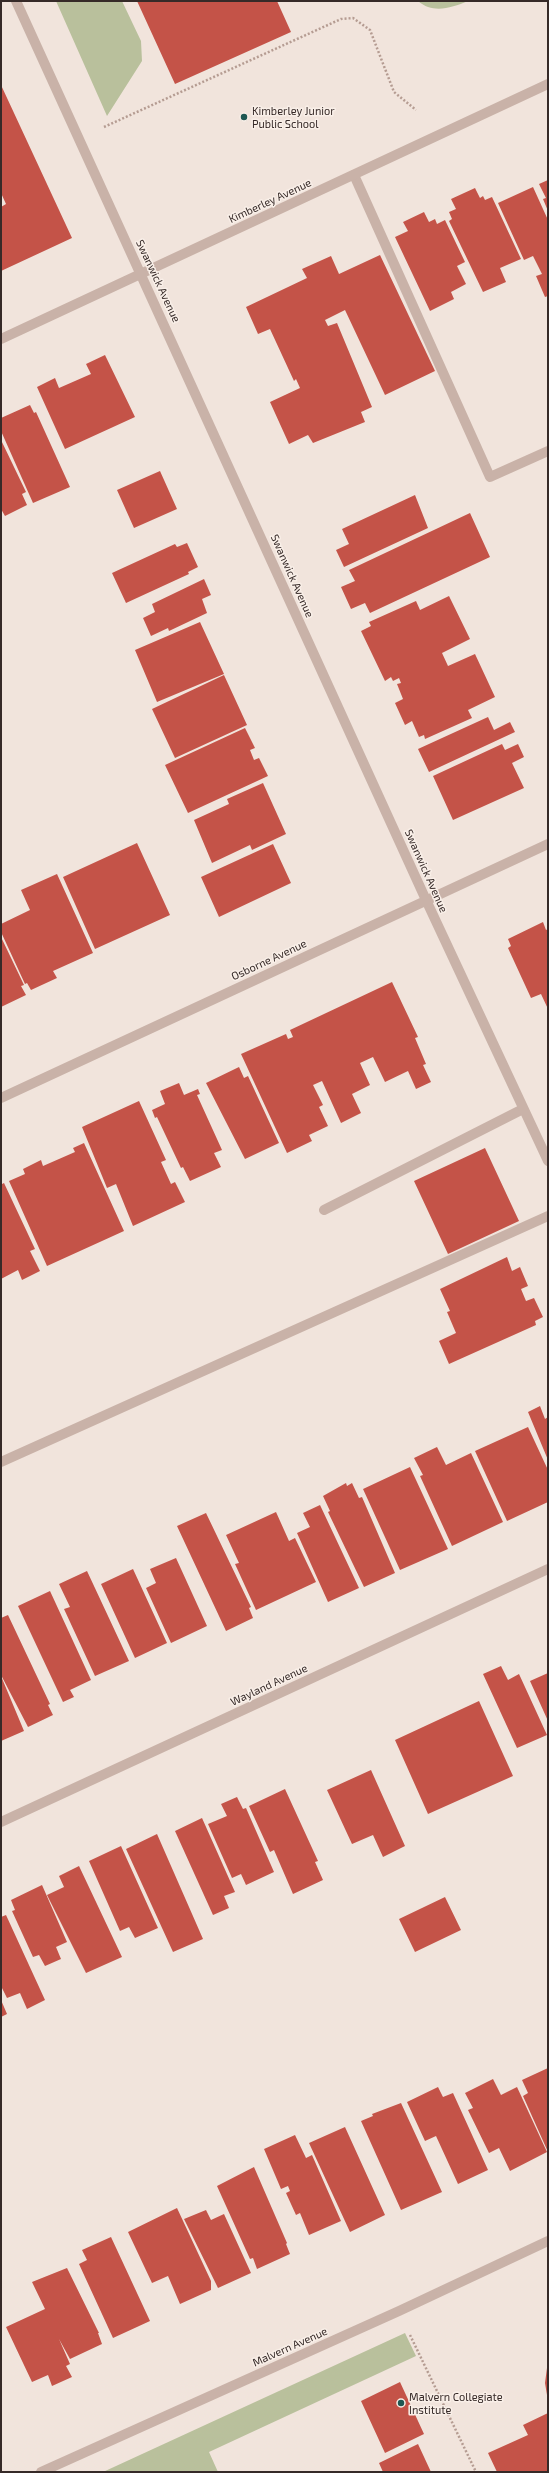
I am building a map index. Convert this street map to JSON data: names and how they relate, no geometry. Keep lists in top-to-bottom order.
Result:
{
  "streets": {
    "street": [
      "Kimberley Avenue",
      "Swanwick Avenue",
      "Osborne Avenue",
      "Wayland Avenue",
      "Malvern Avenue"
    ]
  },
  "crossings": [
    ["Kimberley Avenue", "Swanwick Avenue"],
    ["Swanwick Avenue", "Osborne Avenue"]
  ],
  "places": ["Kimberley Junior Public School", "Malvern Collegiate Institute"]
}
